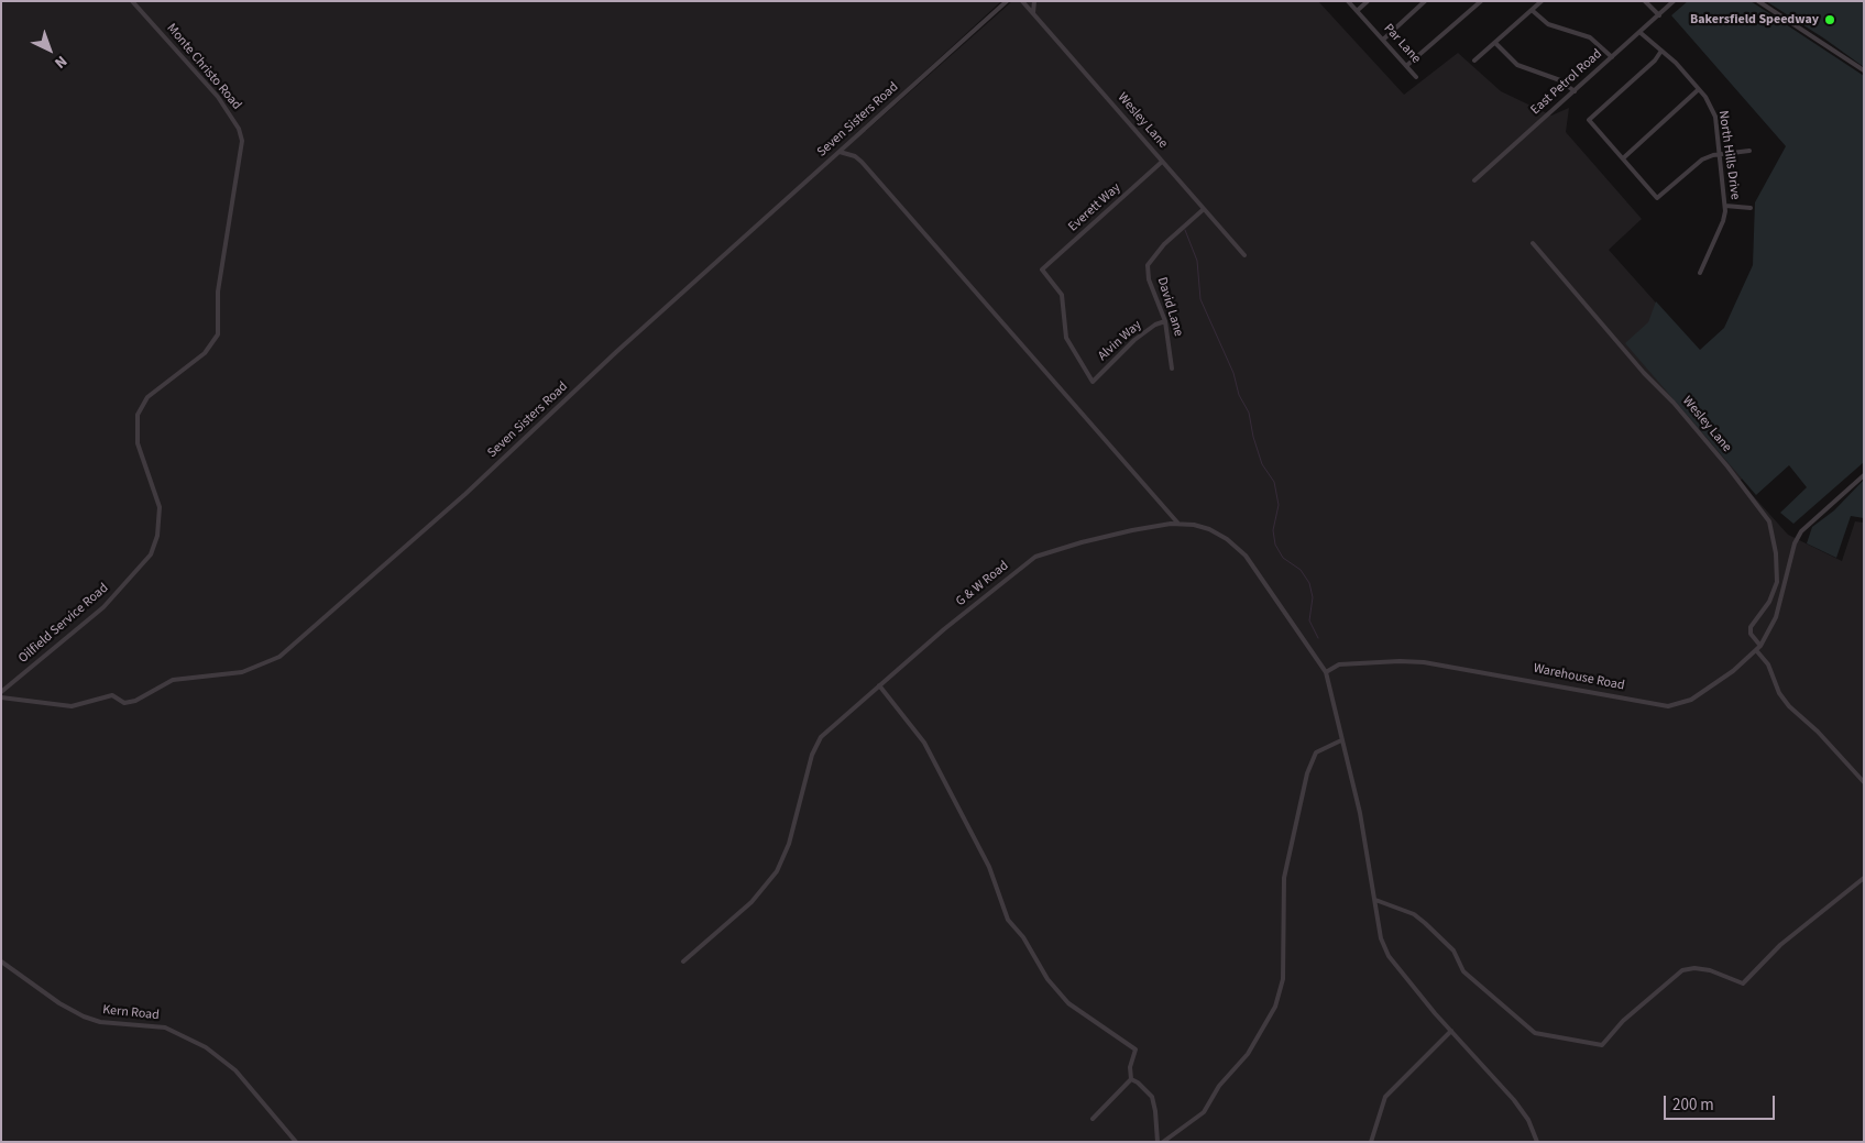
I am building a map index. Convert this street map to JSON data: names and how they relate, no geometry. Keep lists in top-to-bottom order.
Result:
{
  "streets": {
    "street": [
      "Par Lane",
      "Monte Christo Road",
      "East Petrol Road",
      "Seven Sisters Road",
      "Wesley Lane",
      "North Hills Drive",
      "Everett Way",
      "David Lane",
      "Alvin Way",
      "G & W Road",
      "Oilfield Service Road",
      "Warehouse Road",
      "Kern Road"
    ]
  },
  "crossings": [
    ["Monte Christo Road", "Oilfield Service Road"],
    ["East Petrol Road", "North Hills Drive"],
    ["Wesley Lane", "Everett Way"],
    ["Wesley Lane", "David Lane"],
    ["Wesley Lane", "Warehouse Road"],
    ["Everett Way", "Alvin Way"],
    ["David Lane", "Alvin Way"],
    ["G & W Road", "Warehouse Road"]
  ],
  "places": ["Bakersfield Speedway"],
  "scale_bar": "200 m",
  "north": "bottom right"
}
